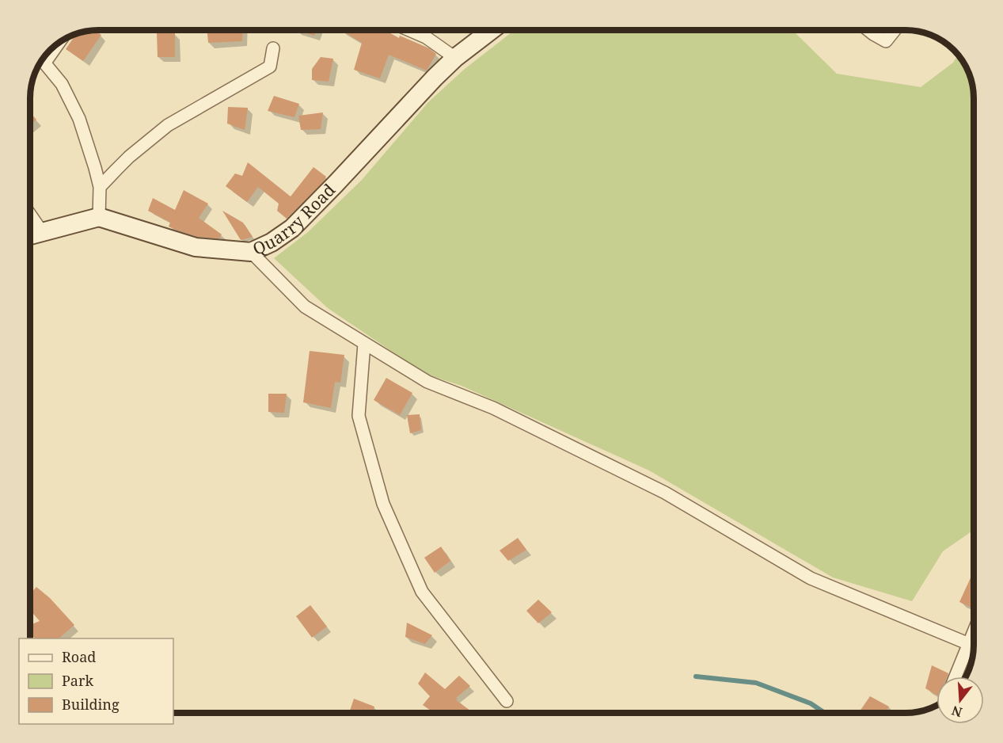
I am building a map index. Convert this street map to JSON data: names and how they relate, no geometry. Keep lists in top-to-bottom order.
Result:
{
  "streets": {
    "street": ["Quarry Road"]
  },
  "legend": ["Road", "Park", "Building"],
  "north": "bottom"
}
